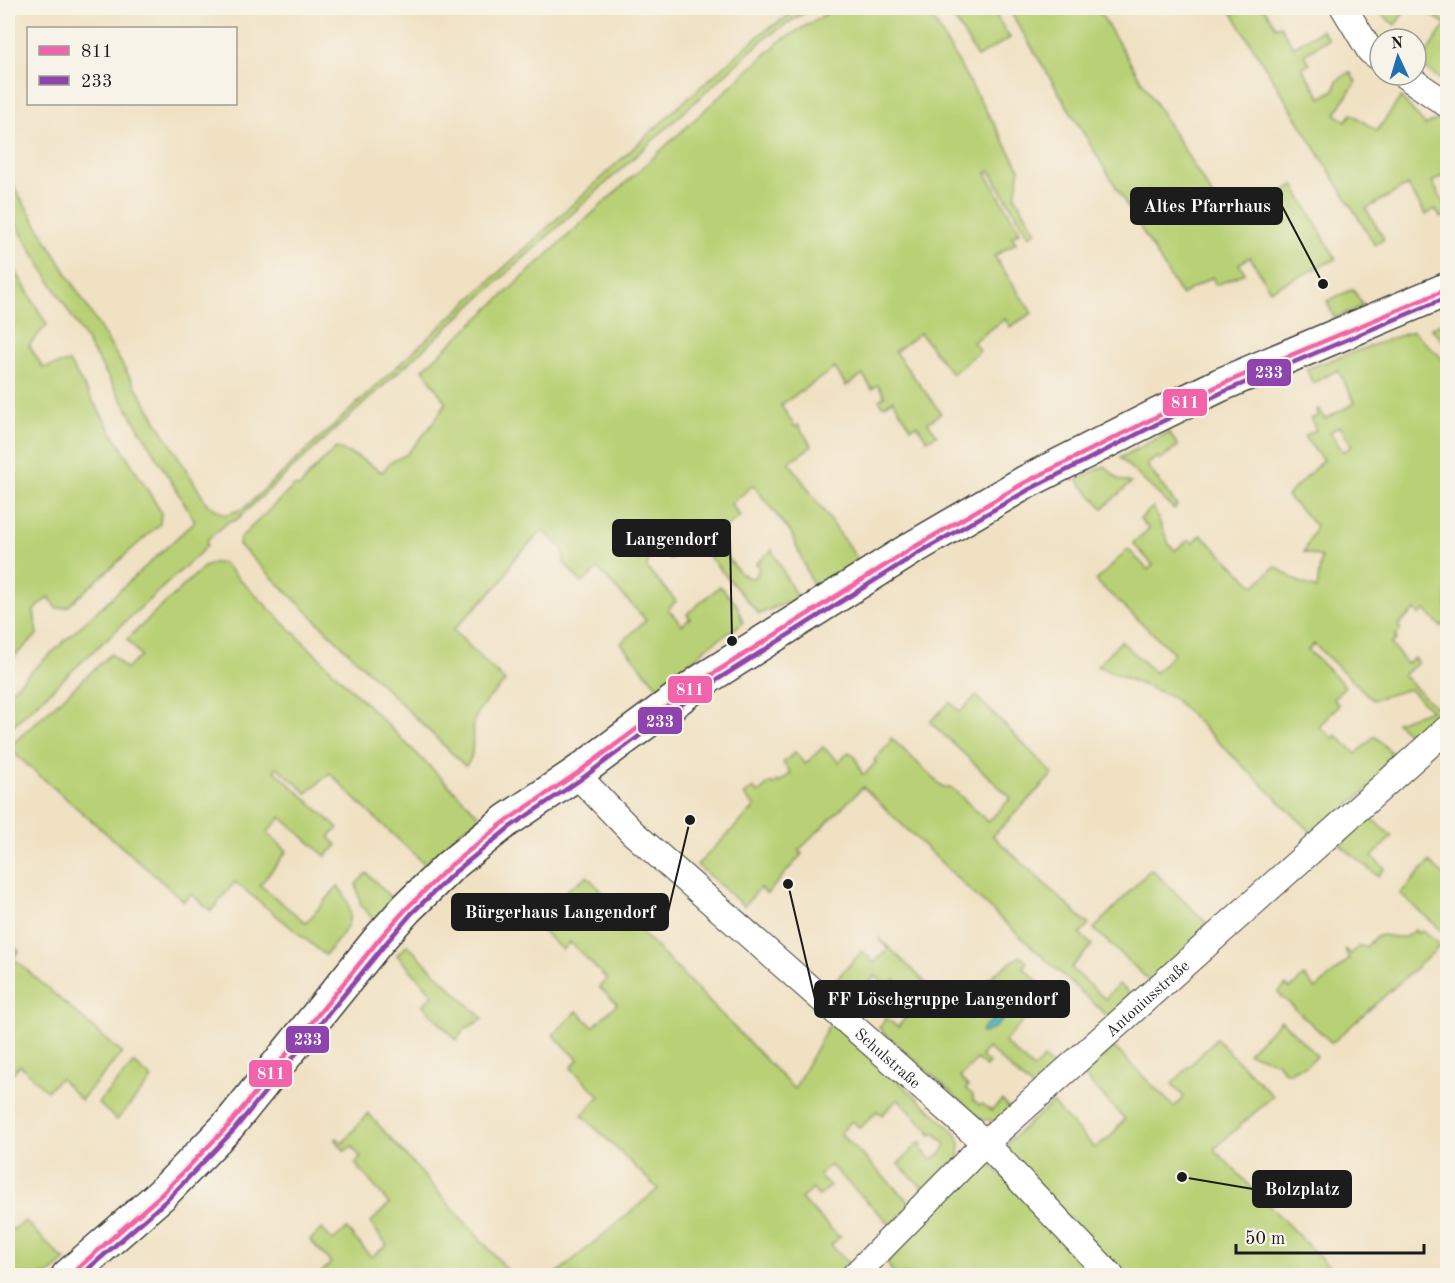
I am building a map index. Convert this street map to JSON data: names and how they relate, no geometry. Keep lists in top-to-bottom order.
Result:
{
  "streets": {
    "street": ["Antoniusstraße", "Schulstraße"]
  },
  "crossings": [
    ["Antoniusstraße", "Schulstraße"]
  ],
  "places": [
    "Altes Pfarrhaus",
    "Langendorf",
    "Bürgerhaus Langendorf",
    "FF Löschgruppe Langendorf",
    "Bolzplatz"
  ],
  "lines": ["transit line 811", "transit line 233"],
  "legend": ["811", "233"],
  "scale_bar": "50 m",
  "north": "top"
}
